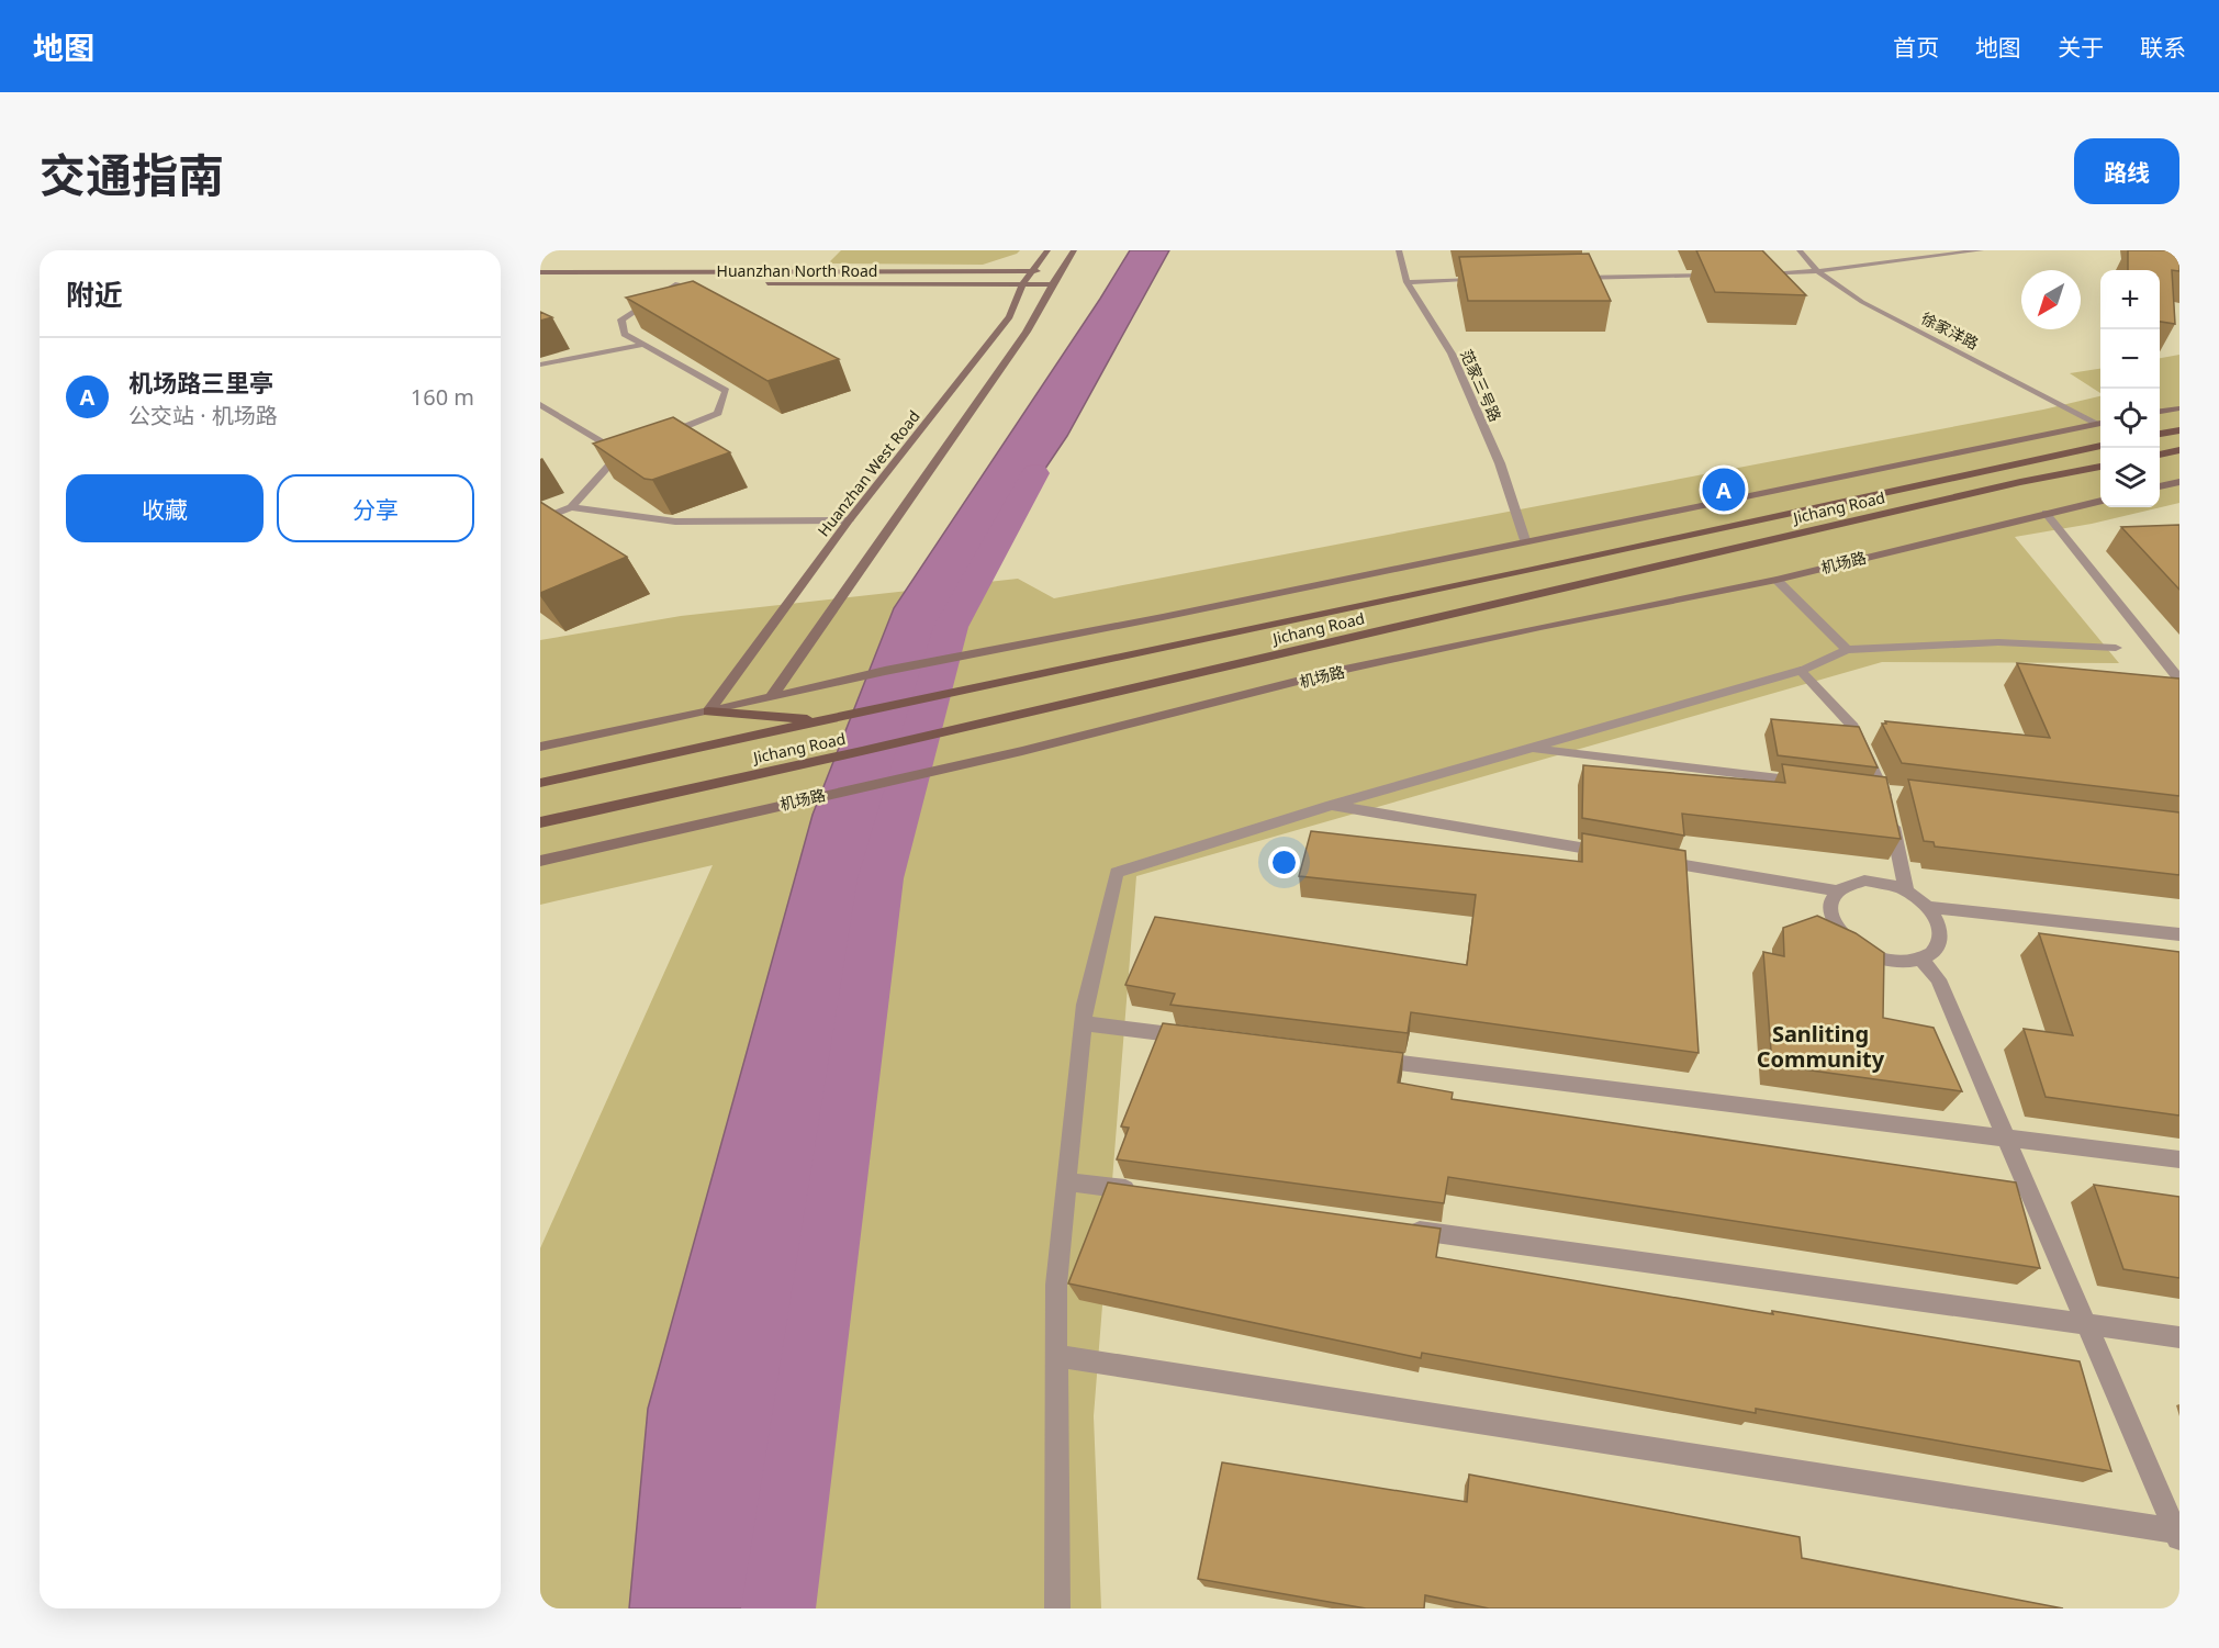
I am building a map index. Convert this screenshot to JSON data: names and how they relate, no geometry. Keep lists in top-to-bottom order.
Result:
{
  "streets": {
    "main road": [
      "Huanzhan North Road",
      "Huanzhan West Road",
      "Jichang Road",
      "机场路"
    ],
    "street": ["徐家洋路", "范家三号路"]
  },
  "crossings": [
    ["Huanzhan North Road", "Huanzhan West Road"]
  ],
  "districts": ["Sanliting Community"],
  "north": "bottom left",
  "page": {
    "header": "地图",
    "nav": [
      "首页",
      "地图",
      "关于",
      "联系"
    ],
    "title": "交通指南",
    "buttons": [
      "路线",
      ["收藏", "分享"]
    ],
    "heading": "附近",
    "map_buttons": ["+", "−"],
    "list": [
      {
        "mark": "A",
        "name": "机场路三里亭",
        "note": "公交站 · 机场路",
        "value": "160 m"
      }
    ],
    "pins": "A"
  }
}
